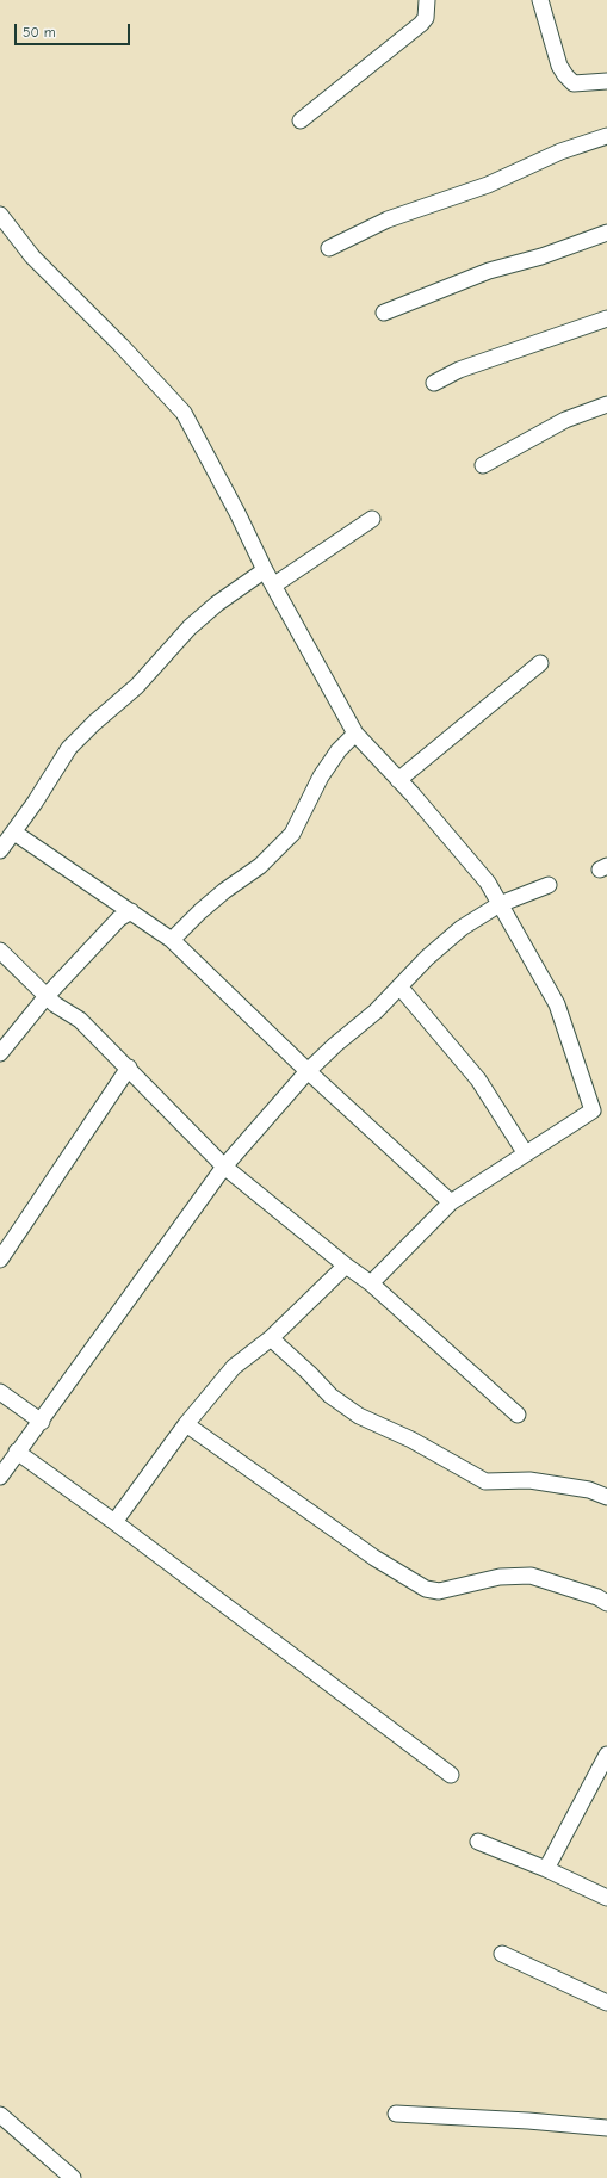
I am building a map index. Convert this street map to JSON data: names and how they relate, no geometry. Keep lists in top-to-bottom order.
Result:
{
  "scale_bar": "50 m"
}
